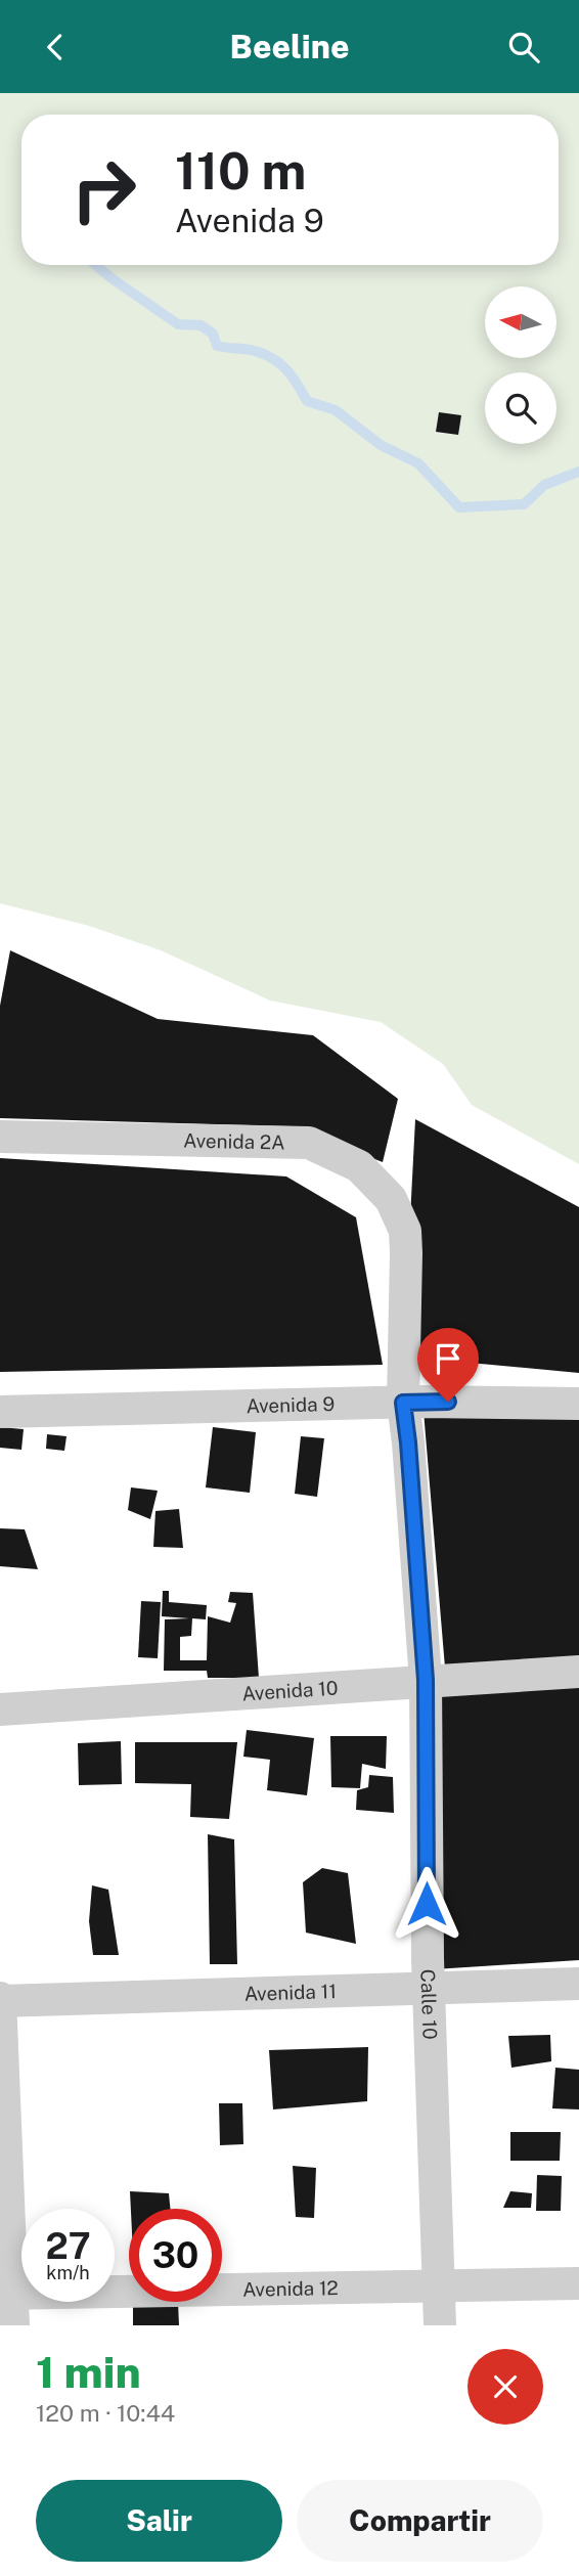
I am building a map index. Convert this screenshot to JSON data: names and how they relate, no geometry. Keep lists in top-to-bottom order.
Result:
{
  "streets": {
    "street": [
      "Avenida 2A",
      "Avenida 9",
      "Avenida 10",
      "Avenida 11",
      "Calle 10",
      "Avenida 12"
    ]
  },
  "crossings": [
    ["Avenida 2A", "Calle 10"],
    ["Avenida 9", "Calle 10"],
    ["Avenida 10", "Calle 10"],
    ["Avenida 11", "Calle 10"],
    ["Calle 10", "Avenida 12"]
  ],
  "north": "left",
  "page": {
    "header": "Beeline",
    "turn": ["110 m", "Avenida 9"],
    "speed": "27 km/h",
    "limit": "30",
    "heading": ["1 min", "120 m · 10:44"],
    "buttons": ["Salir", "Compartir"]
  }
}
